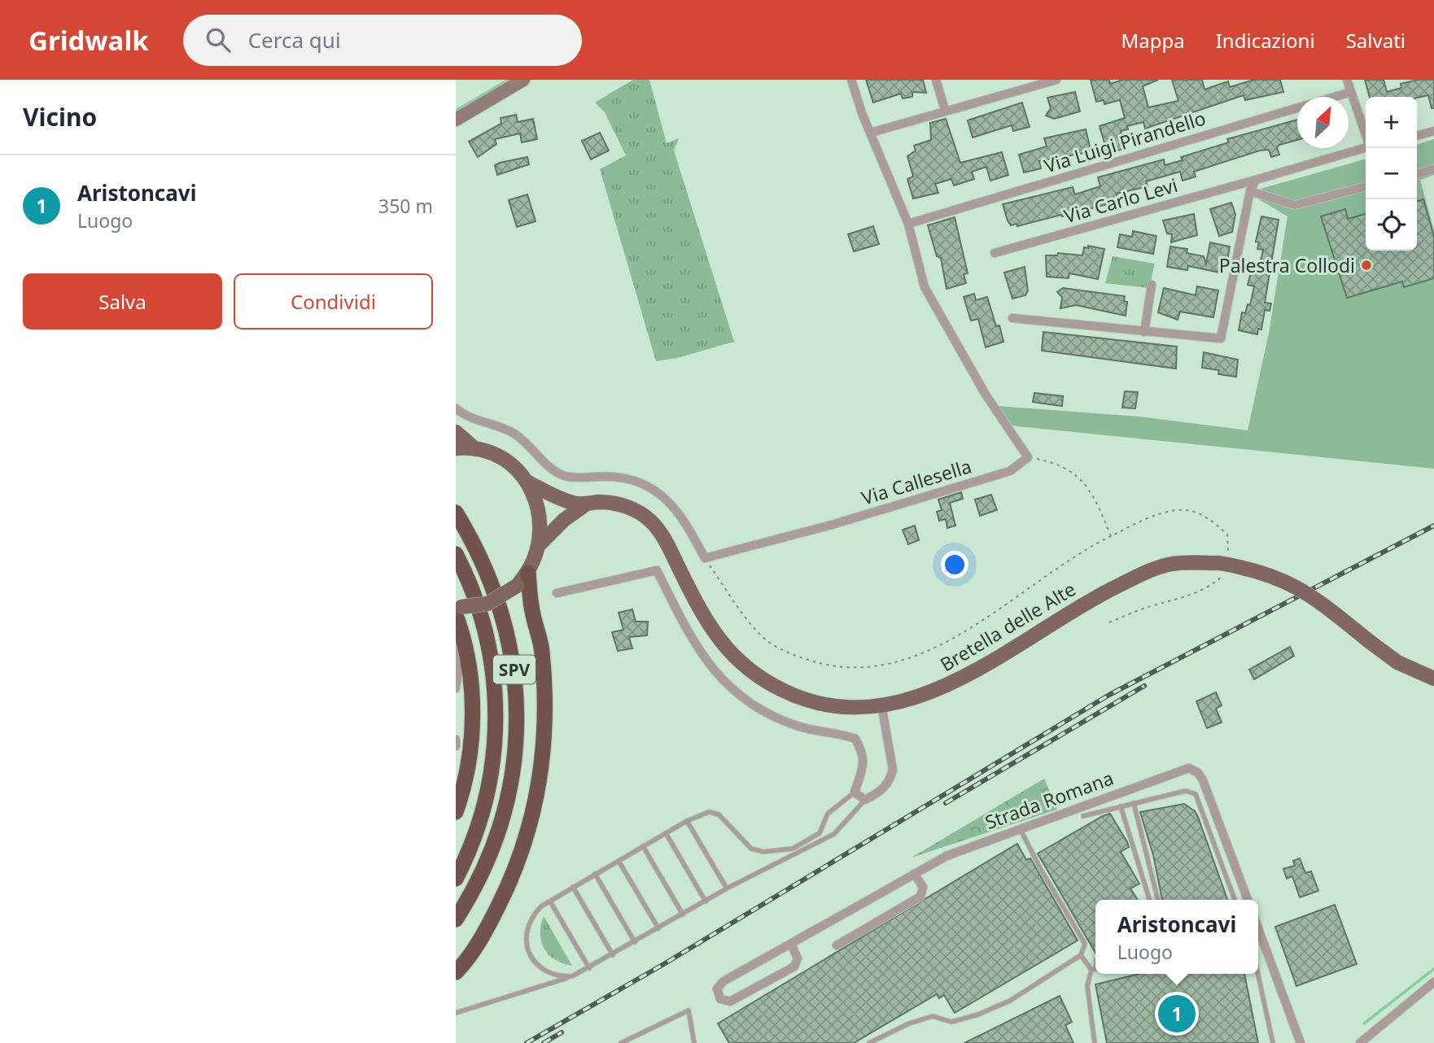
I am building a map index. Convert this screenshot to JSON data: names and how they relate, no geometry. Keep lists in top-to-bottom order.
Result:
{
  "streets": {
    "highway": ["SPV"],
    "main road": ["Bretella delle Alte"],
    "street": [
      "Via Luigi Pirandello",
      "Via Carlo Levi",
      "Via Callesella",
      "Strada Romana"
    ]
  },
  "places": ["Palestra Collodi"],
  "north": "top right",
  "page": {
    "header": "Gridwalk",
    "search": "Cerca qui",
    "nav": ["Mappa", "Indicazioni", "Salvati"],
    "heading": "Vicino",
    "map_buttons": ["+", "−"],
    "list": [
      {
        "mark": "1",
        "name": "Aristoncavi",
        "note": "Luogo",
        "value": "350 m"
      }
    ],
    "buttons": ["Salva", "Condividi"],
    "popup": ["Aristoncavi", "Luogo"],
    "pins": "1"
  }
}
